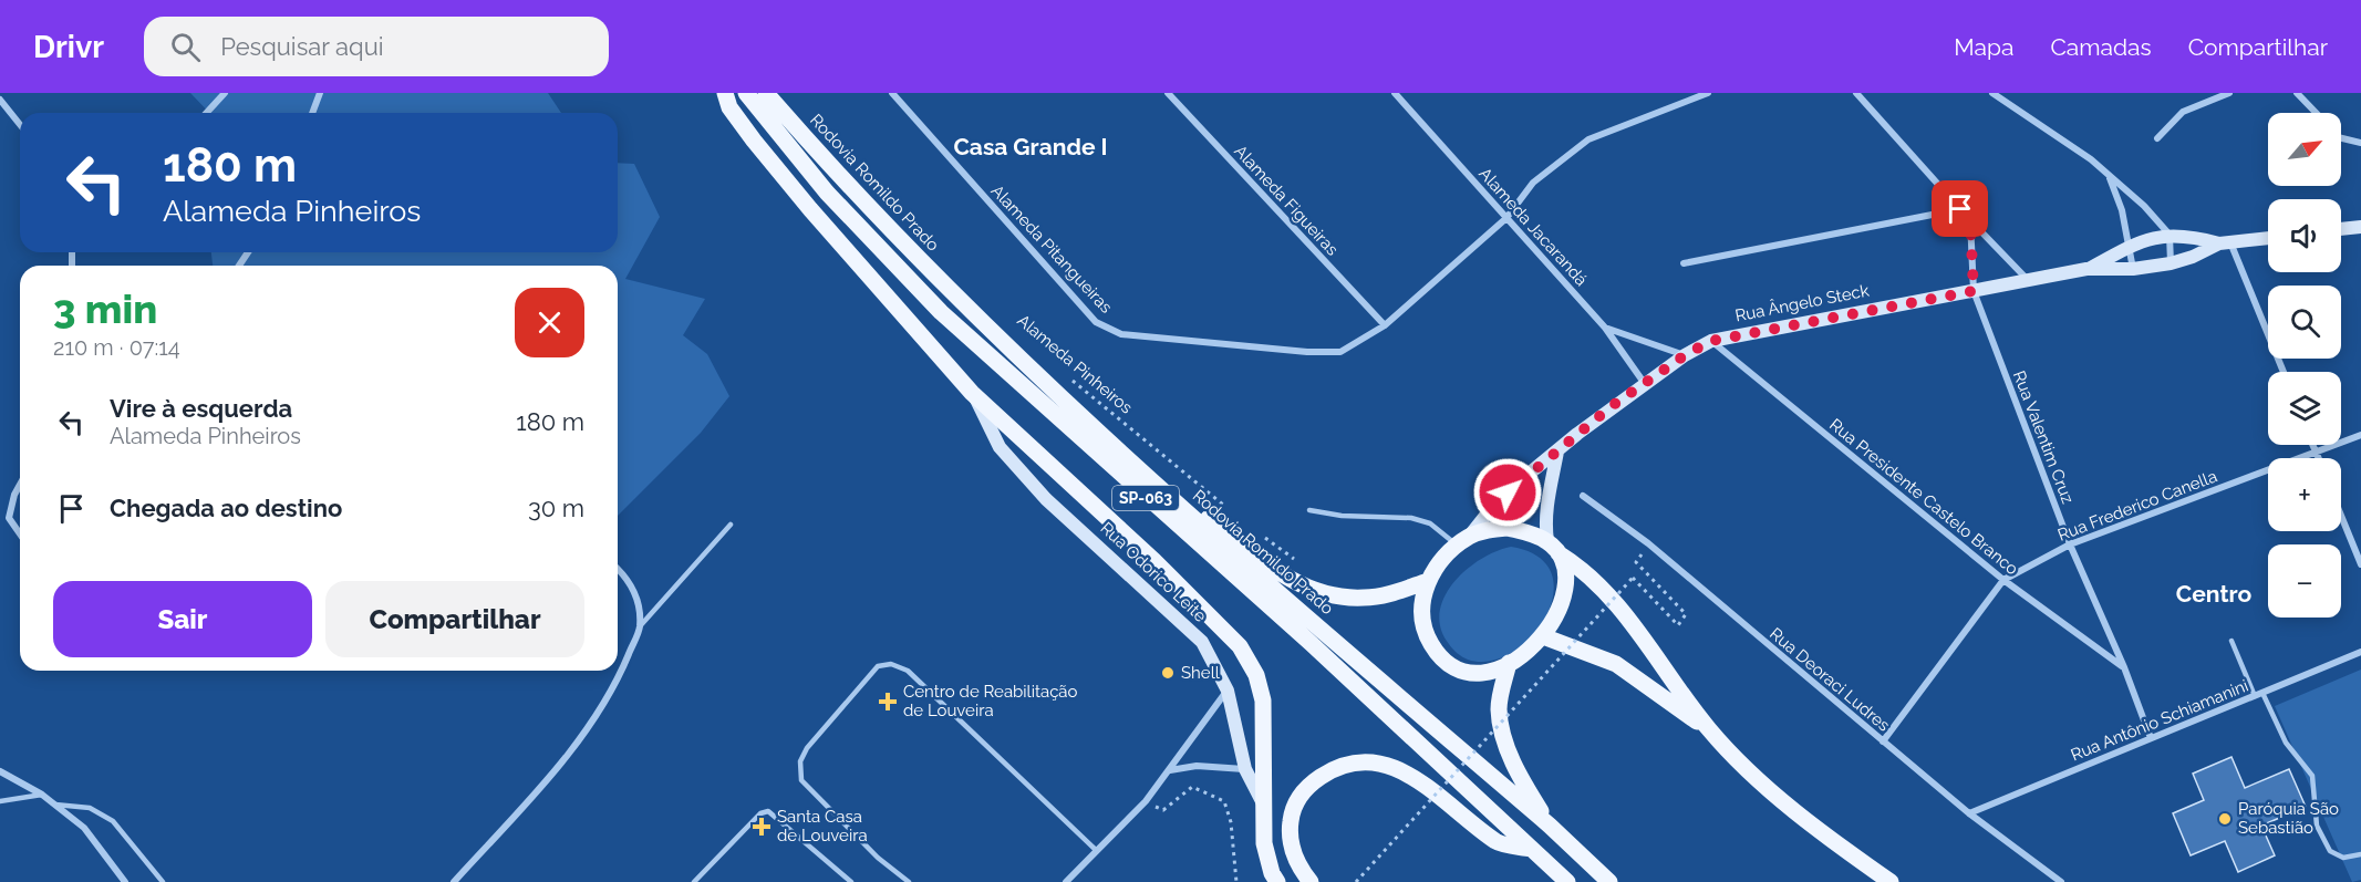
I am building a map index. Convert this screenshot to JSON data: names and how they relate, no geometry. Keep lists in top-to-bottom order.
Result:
{
  "streets": {
    "main road": [
      "Rodovia Romildo Prado",
      "Rua Ângelo Steck",
      "SP-063",
      "Rua Odorico Leite"
    ],
    "street": [
      "Alameda Figueiras",
      "Alameda Jacarandá",
      "Alameda Pitangueiras",
      "Rua Valentim Cruz",
      "Rua Presidente Castelo Branco",
      "Rua Frederico Canella",
      "Rua Deoraci Ludres",
      "Rua Antônio Schiamanini"
    ],
    "path": ["Alameda Pinheiros"]
  },
  "crossings": [
    ["Alameda Figueiras", "Alameda Pitangueiras"],
    ["Alameda Jacarandá", "Rua Ângelo Steck"],
    ["Rua Ângelo Steck", "Rua Valentim Cruz"],
    ["Rua Ângelo Steck", "Rua Presidente Castelo Branco"],
    ["Rua Valentim Cruz", "Rua Presidente Castelo Branco"],
    ["Rua Valentim Cruz", "Rua Frederico Canella"],
    ["Rua Valentim Cruz", "Rua Antônio Schiamanini"],
    ["Rua Presidente Castelo Branco", "Rua Frederico Canella"],
    ["Rua Frederico Canella", "Rua Deoraci Ludres"],
    ["Rua Deoraci Ludres", "Rua Antônio Schiamanini"]
  ],
  "districts": ["Casa Grande I", "Centro"],
  "places": {
    "other": ["Shell", "Paróquia São Sebastião"],
    "health": ["Centro de Reabilitação de Louveira", "Santa Casa de Louveira"]
  },
  "north": "top right",
  "page": {
    "header": "Drivr",
    "search": "Pesquisar aqui",
    "nav": ["Mapa", "Camadas", "Compartilhar"],
    "map_buttons": ["+", "−"],
    "turn": ["180 m", "Alameda Pinheiros"],
    "heading": ["3 min", "210 m · 07:14"],
    "list": [
      {
        "name": "Vire à esquerda",
        "note": "Alameda Pinheiros",
        "value": "180 m"
      },
      {
        "name": "Chegada ao destino",
        "value": "30 m"
      }
    ],
    "buttons": ["Sair", "Compartilhar"]
  }
}
